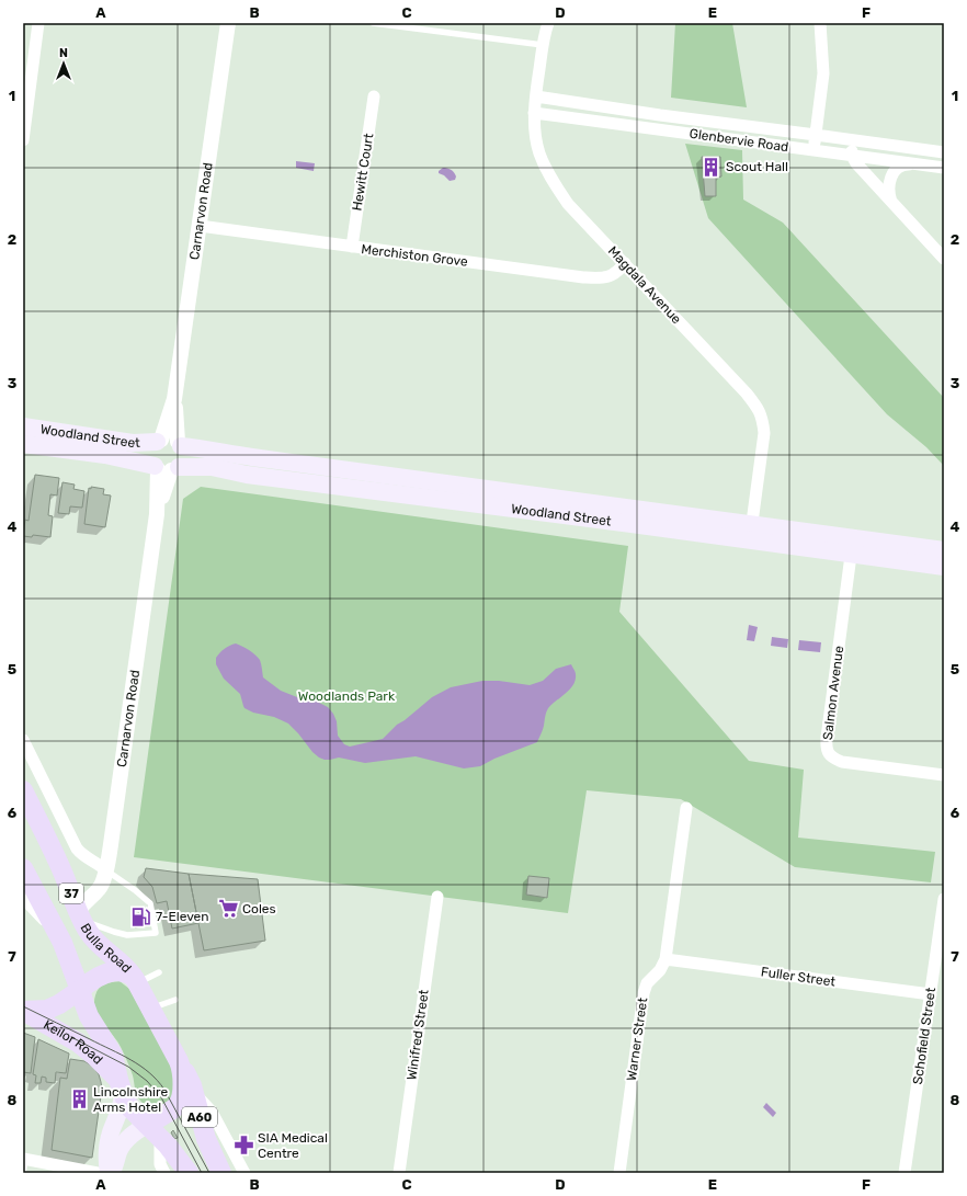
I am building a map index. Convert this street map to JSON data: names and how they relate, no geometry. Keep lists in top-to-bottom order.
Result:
{
  "streets": {
    "main road": [
      "Woodland Street",
      "37",
      "Bulla Road",
      "Keilor Road",
      "A60"
    ],
    "street": [
      "Glenbervie Road",
      "Hewitt Court",
      "Carnarvon Road",
      "Merchiston Grove",
      "Magdala Avenue",
      "Salmon Avenue",
      "Fuller Street",
      "Winifred Street",
      "Schofield Street",
      "Warner Street"
    ]
  },
  "crossings": [
    ["Glenbervie Road", "Magdala Avenue"],
    ["Hewitt Court", "Merchiston Grove"],
    ["Carnarvon Road", "Merchiston Grove"],
    ["Carnarvon Road", "Woodland Street"],
    ["Carnarvon Road", "Bulla Road"],
    ["Merchiston Grove", "Magdala Avenue"],
    ["Magdala Avenue", "Woodland Street"],
    ["Woodland Street", "Salmon Avenue"],
    ["37", "Bulla Road"],
    ["37", "Keilor Road"],
    ["37", "A60"],
    ["Fuller Street", "Schofield Street"],
    ["Fuller Street", "Warner Street"]
  ],
  "parks": ["Woodlands Park"],
  "places": {
    "building": ["Scout Hall", "Lincolnshire Arms Hotel"],
    "supermarket": ["Coles"],
    "fuel station": ["7-Eleven"],
    "pharmacy": ["SIA Medical Centre"]
  },
  "north": "top",
  "grid": {
    "columns": [
      "A",
      "B",
      "C",
      "D",
      "E",
      "F"
    ],
    "rows": [
      "1",
      "2",
      "3",
      "4",
      "5",
      "6",
      "7",
      "8"
    ]
  }
}
